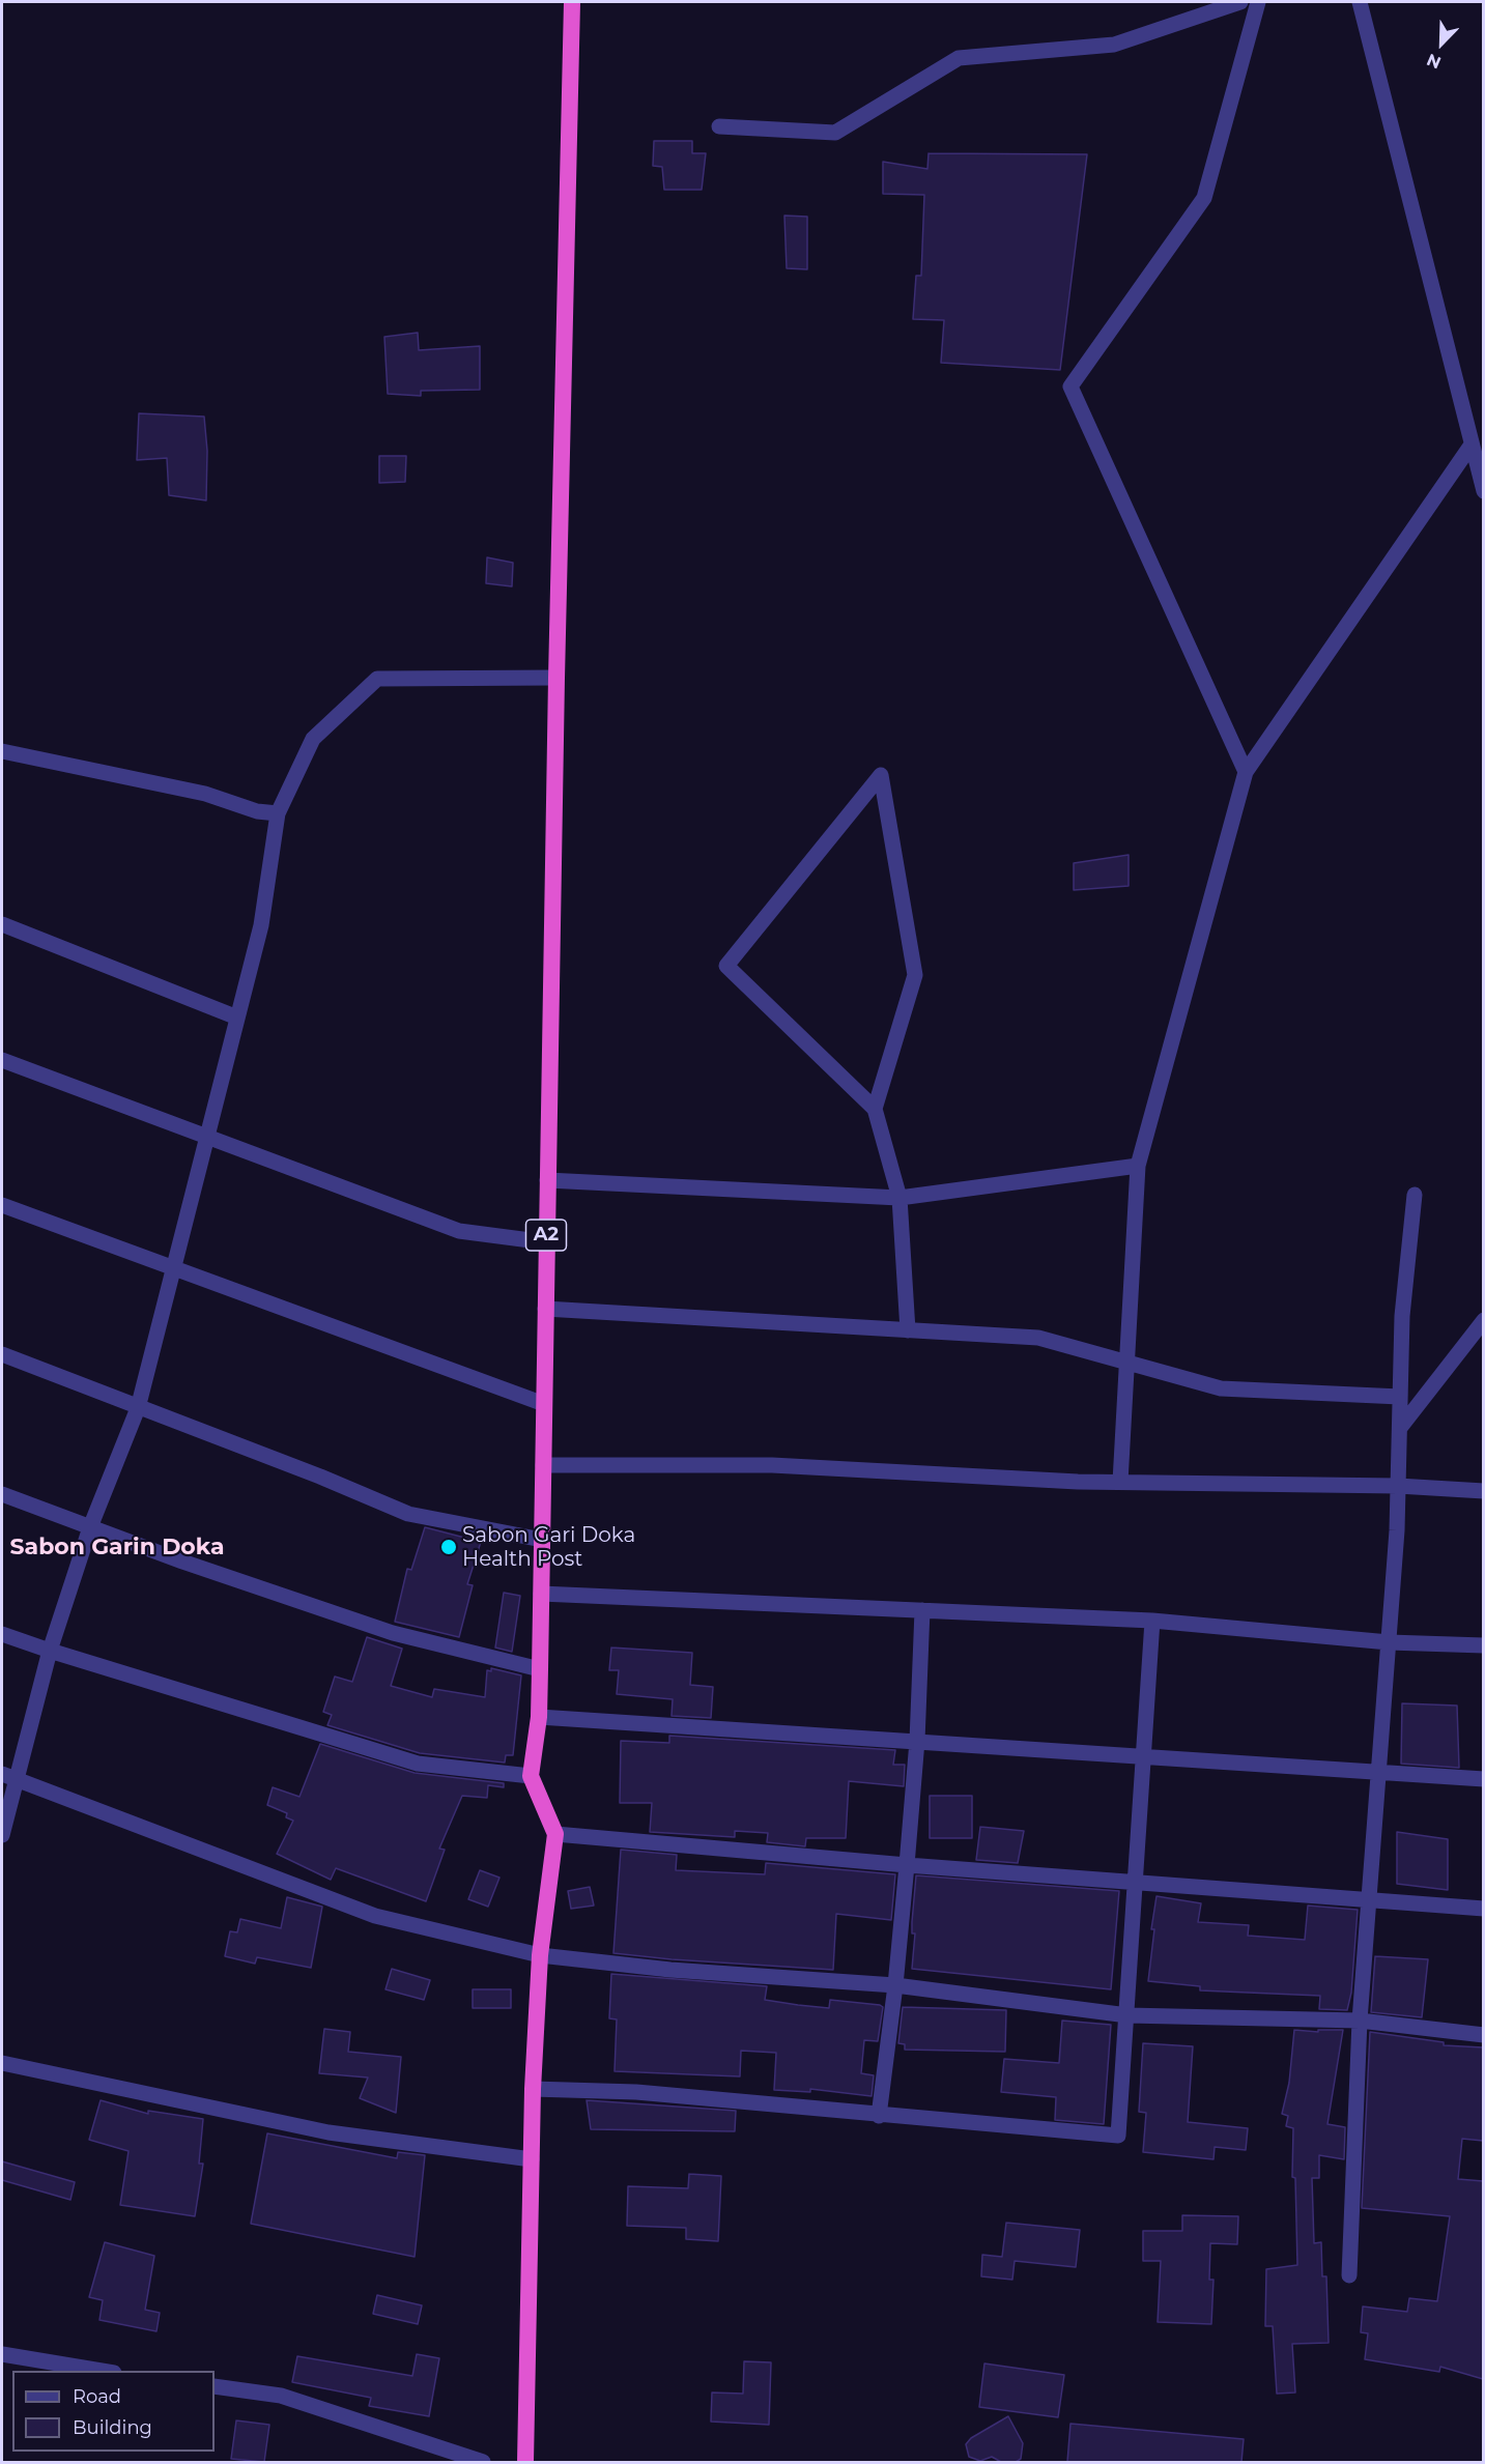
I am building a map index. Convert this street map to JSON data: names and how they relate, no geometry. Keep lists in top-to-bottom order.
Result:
{
  "streets": {
    "highway": ["A2"]
  },
  "districts": ["Sabon Garin Doka"],
  "places": ["Sabon Gari Doka Health Post"],
  "legend": ["Road", "Building"],
  "north": "bottom left"
}
